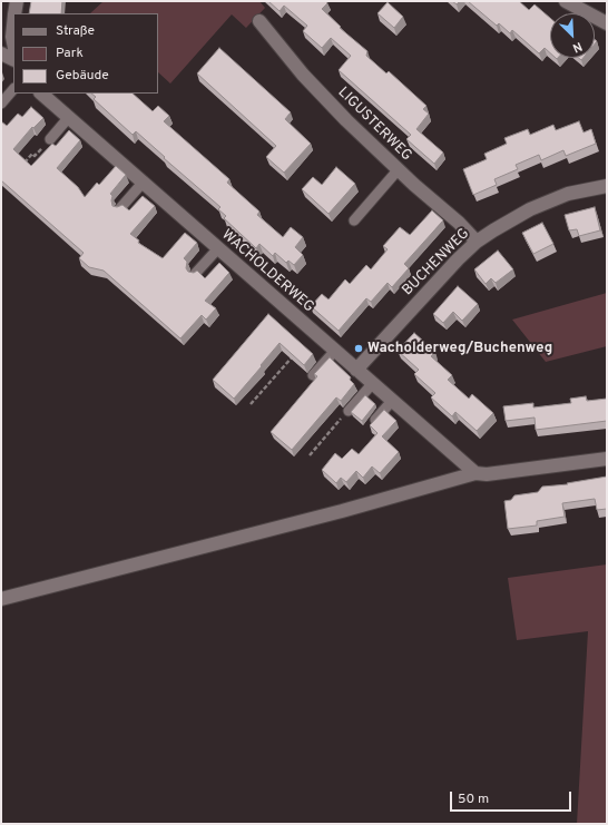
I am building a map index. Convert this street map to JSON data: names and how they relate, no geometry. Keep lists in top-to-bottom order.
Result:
{
  "streets": {
    "street": ["LIGUSTERWEG", "BUCHENWEG", "WACHOLDERWEG"]
  },
  "crossings": [
    ["LIGUSTERWEG", "BUCHENWEG"],
    ["BUCHENWEG", "WACHOLDERWEG"]
  ],
  "places": ["Wacholderweg/Buchenweg"],
  "legend": ["Straße", "Park", "Gebäude"],
  "scale_bar": "50 m",
  "north": "bottom right"
}
